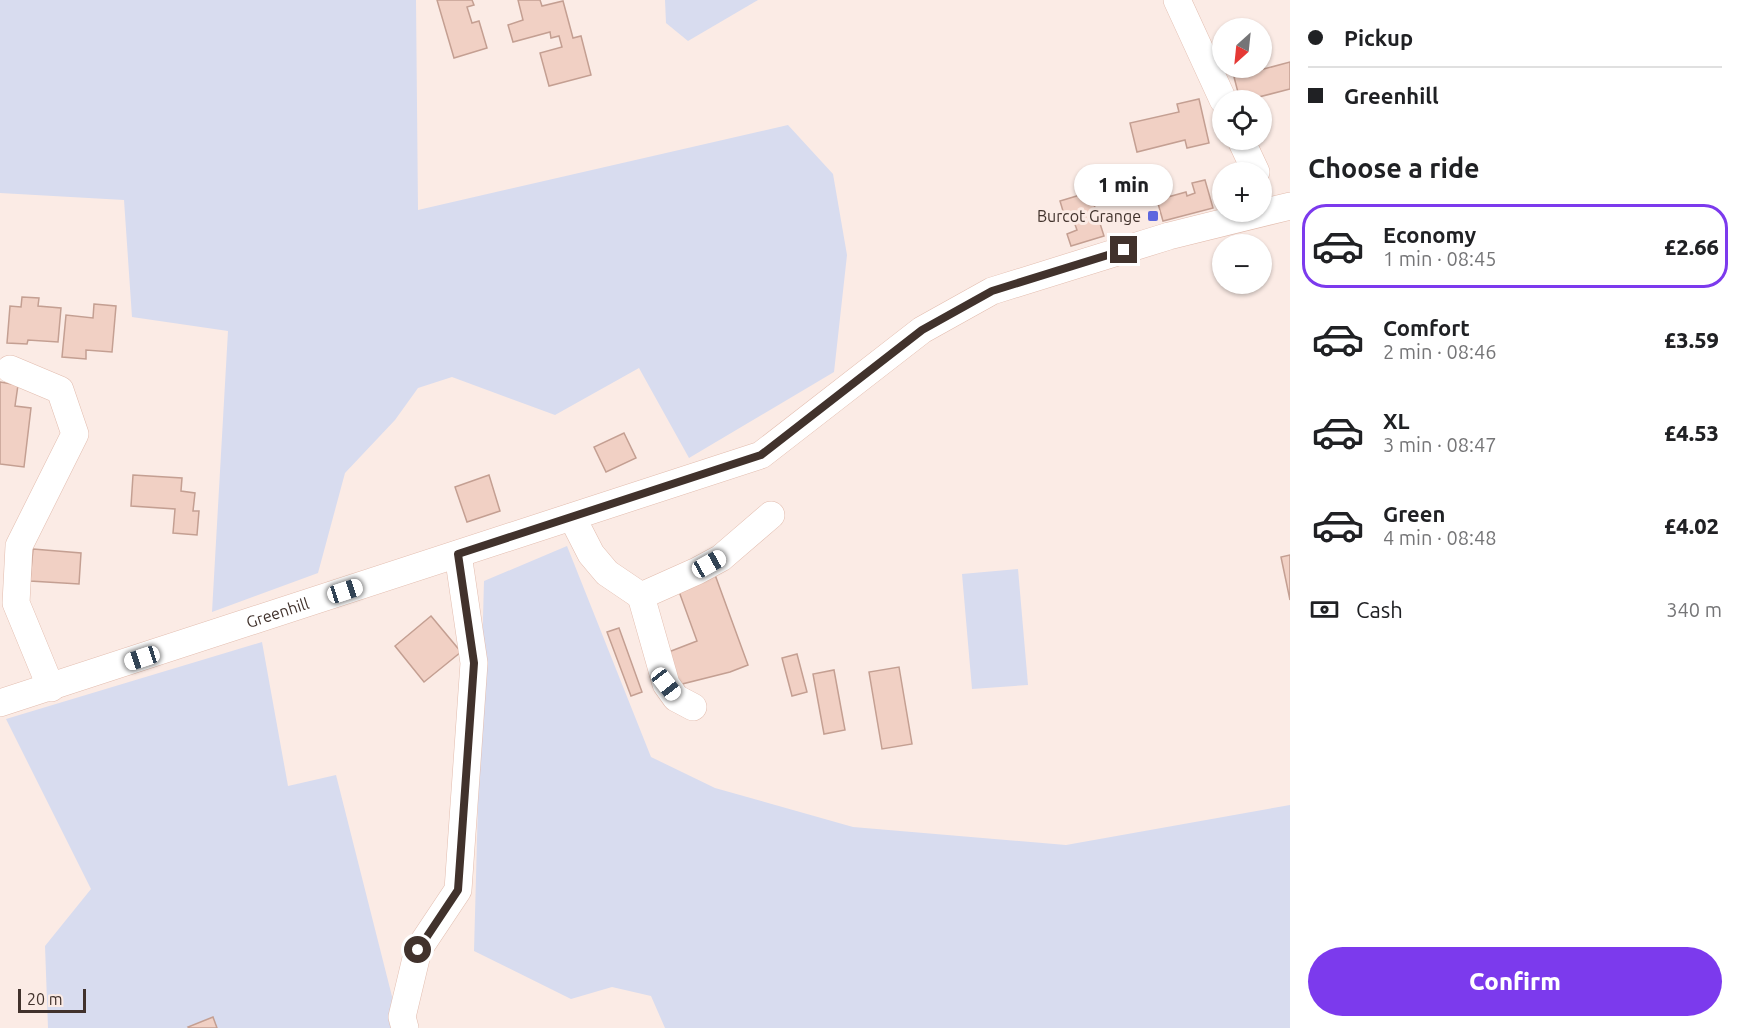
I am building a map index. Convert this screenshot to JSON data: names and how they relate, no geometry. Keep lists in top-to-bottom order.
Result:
{
  "streets": {
    "street": ["Greenhill"]
  },
  "places": {
    "transit": ["Burcot Grange"]
  },
  "scale_bar": "20 m",
  "north": "bottom left",
  "page": {
    "banner": ["Pickup", "Greenhill"],
    "map_buttons": ["+", "−"],
    "heading": "Choose a ride",
    "bubble": "1 min",
    "list": [
      {
        "name": "Economy",
        "note": "1 min · 08:45",
        "value": "£2.66"
      },
      {
        "name": "Comfort",
        "note": "2 min · 08:46",
        "value": "£3.59"
      },
      {
        "name": "XL",
        "note": "3 min · 08:47",
        "value": "£4.53"
      },
      {
        "name": "Green",
        "note": "4 min · 08:48",
        "value": "£4.02"
      }
    ],
    "pay": ["Cash", "340 m"],
    "buttons": "Confirm",
    "scale": "20 m"
  }
}
